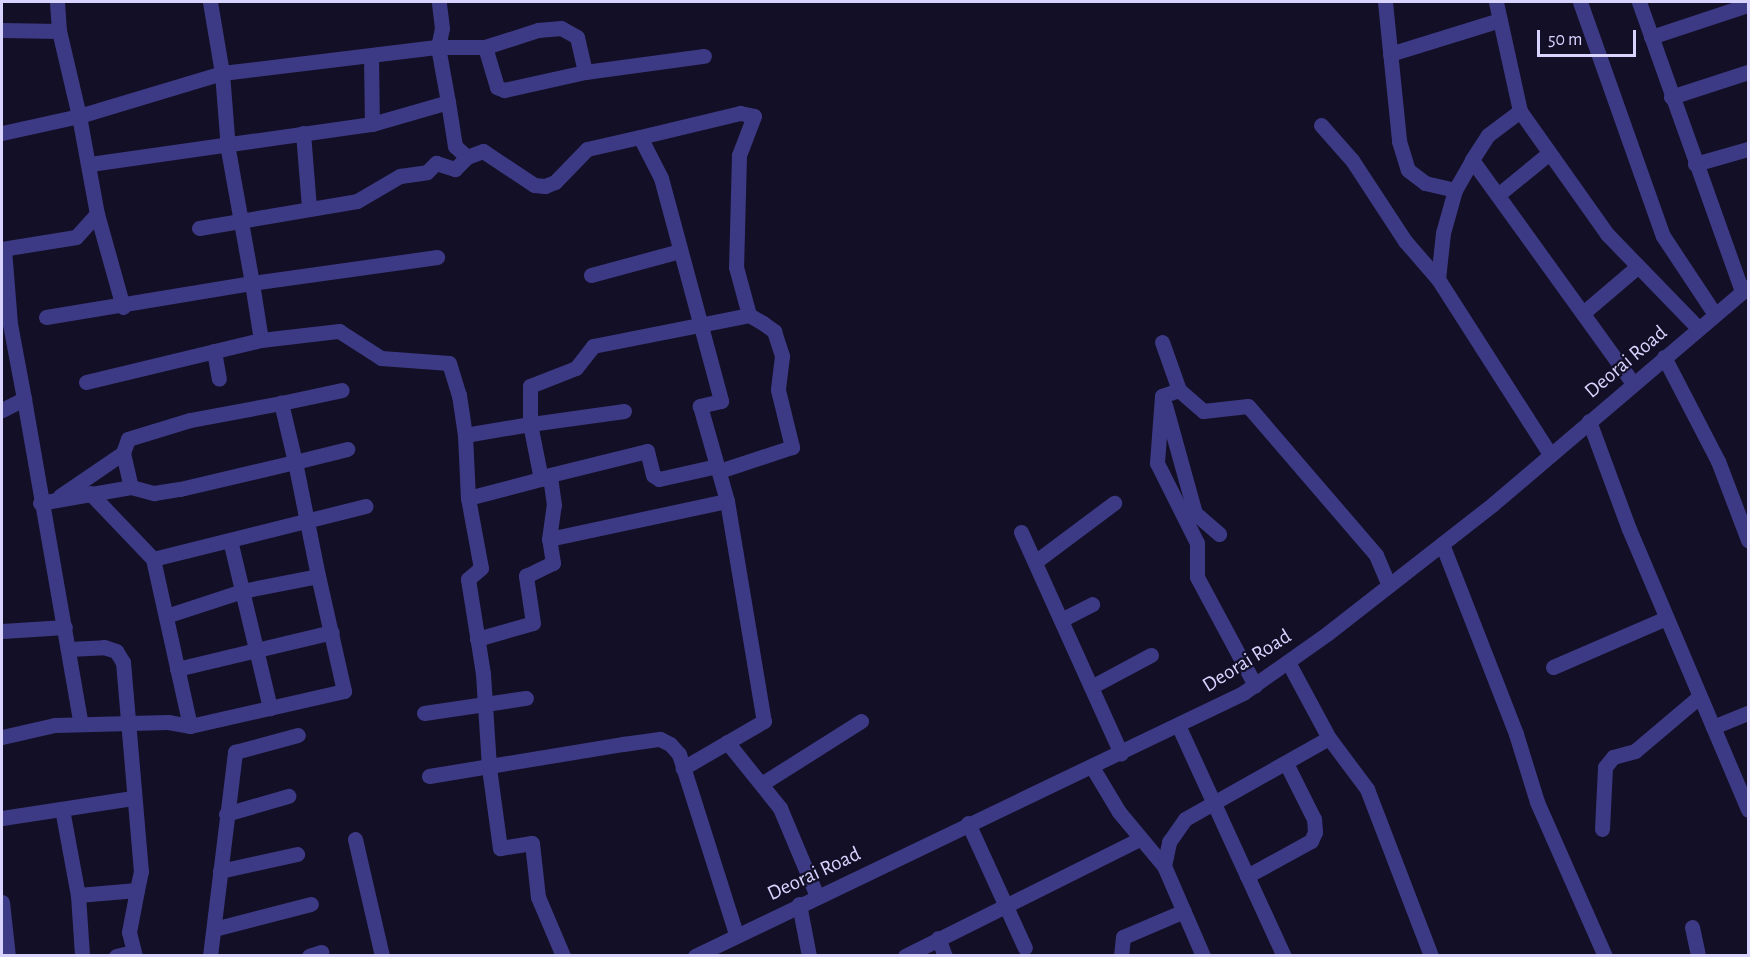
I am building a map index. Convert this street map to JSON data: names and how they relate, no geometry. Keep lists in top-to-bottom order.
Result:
{
  "streets": {
    "street": ["Deorai Road"]
  },
  "scale_bar": "50 m"
}
